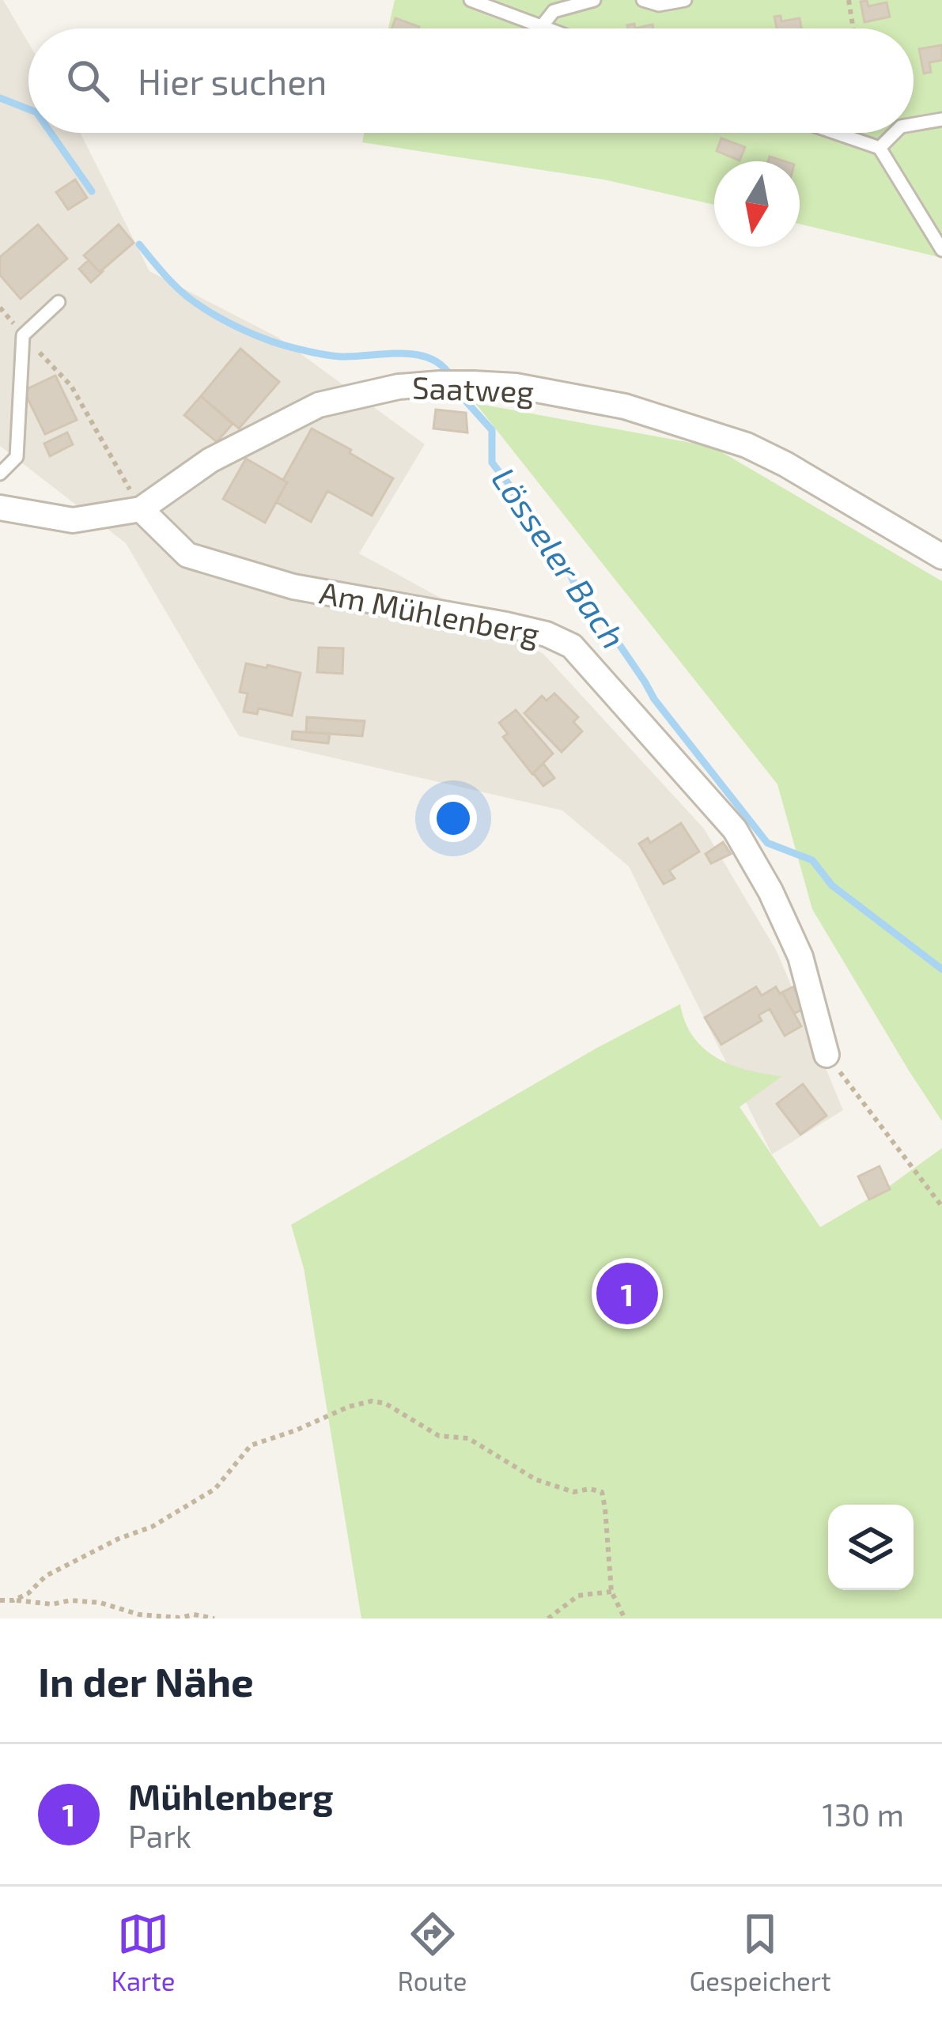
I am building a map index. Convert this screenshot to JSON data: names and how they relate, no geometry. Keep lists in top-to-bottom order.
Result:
{
  "streets": {
    "street": ["Saatweg", "Am Mühlenberg"]
  },
  "crossings": [
    ["Saatweg", "Am Mühlenberg"]
  ],
  "water": ["Lösseler Bach"],
  "north": "bottom",
  "page": {
    "search": "Hier suchen",
    "pins": "1",
    "heading": "In der Nähe",
    "list": [
      {
        "mark": "1",
        "name": "Mühlenberg",
        "note": "Park",
        "value": "130 m"
      }
    ],
    "nav": ["Karte", "Route", "Gespeichert"]
  }
}
